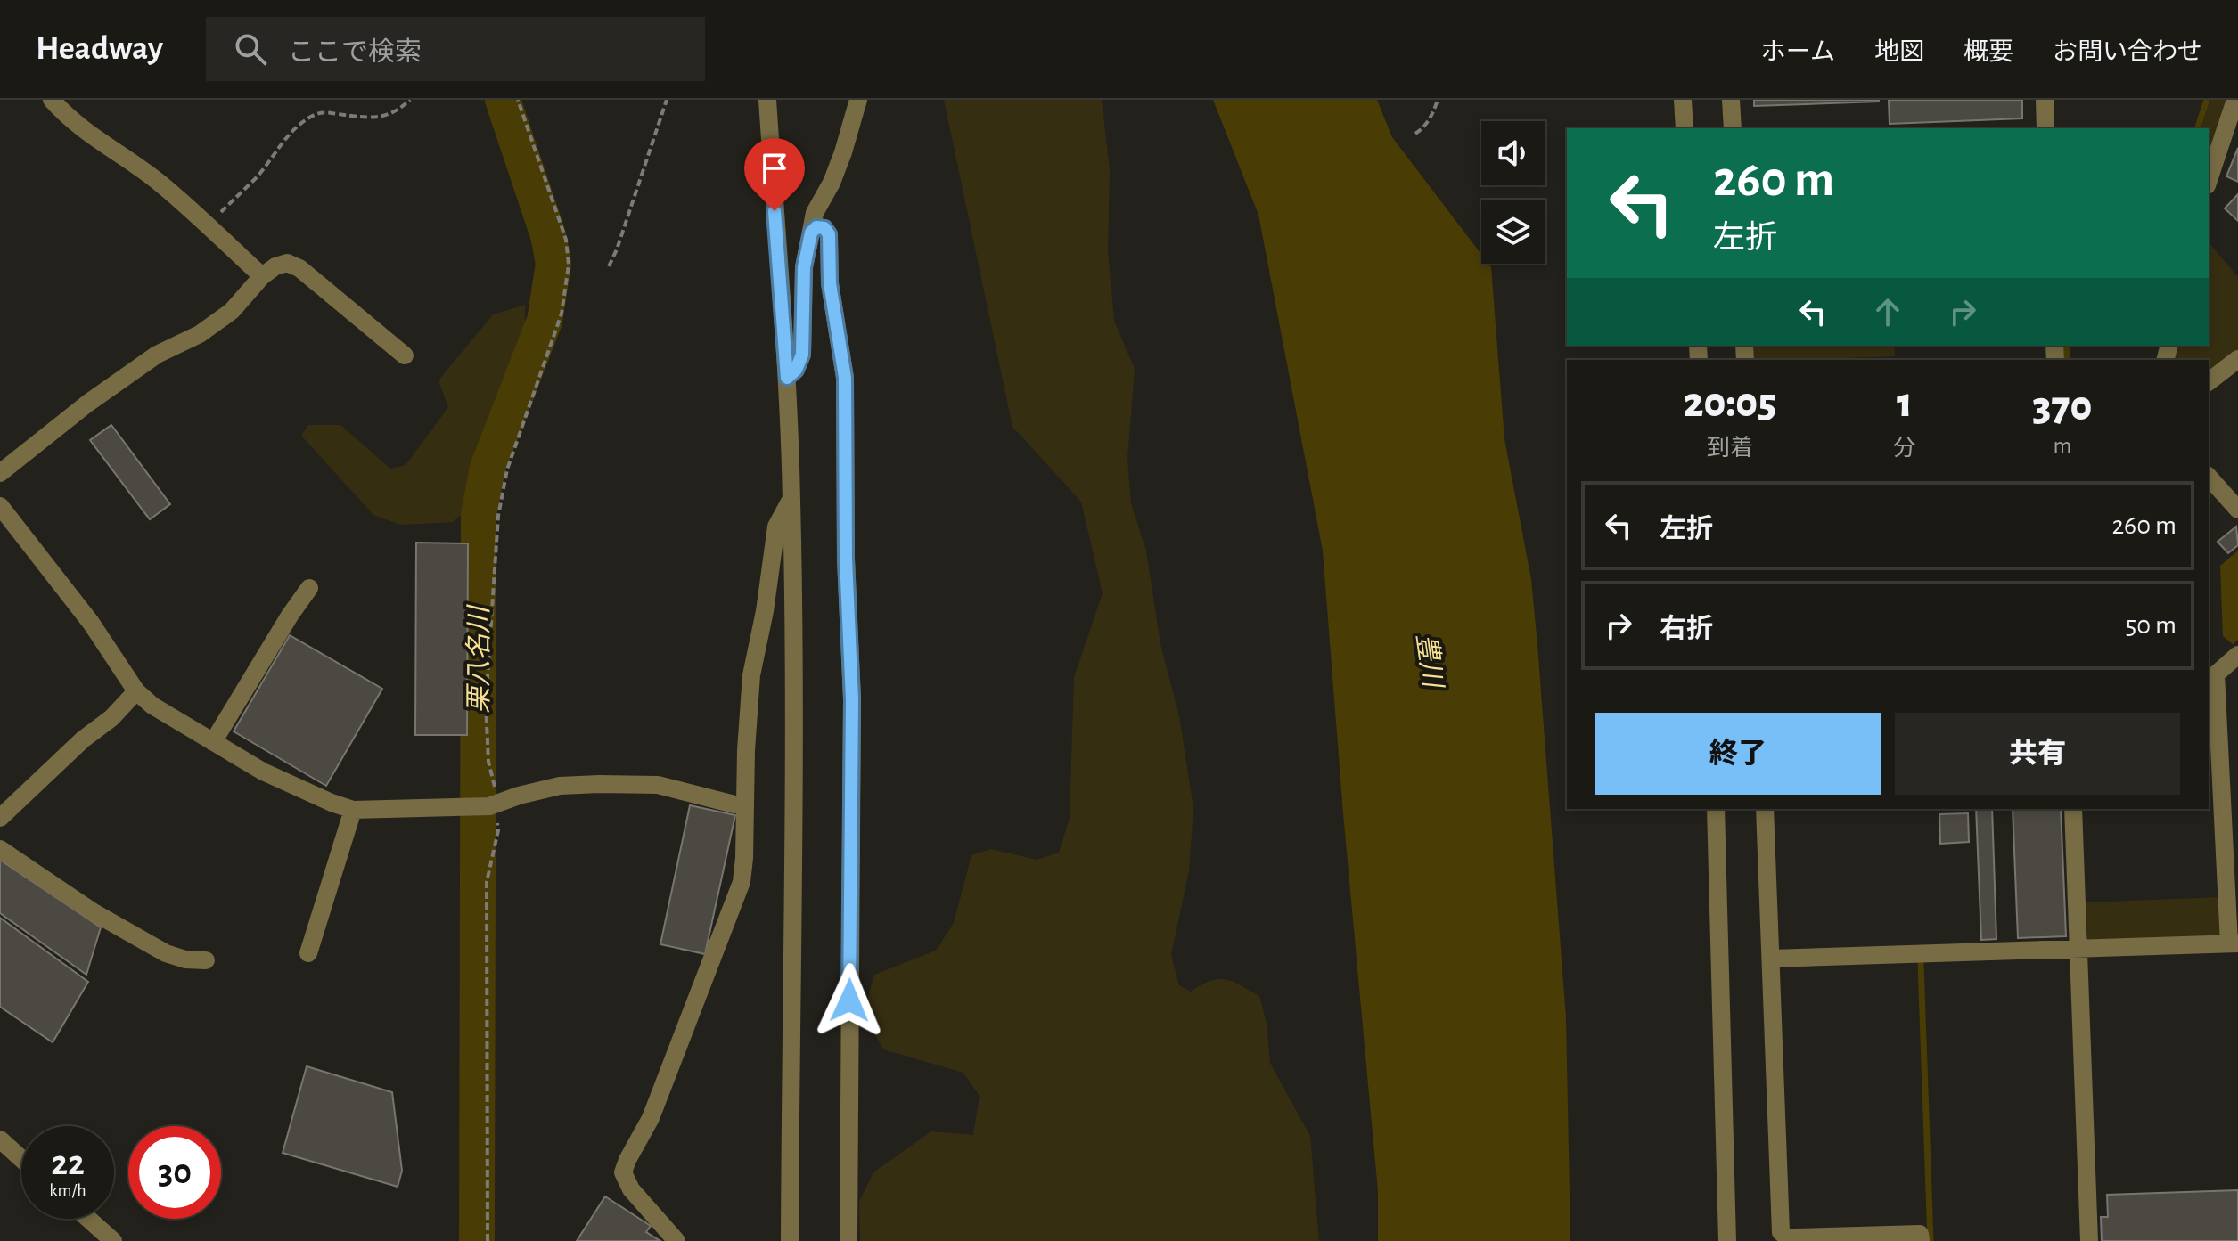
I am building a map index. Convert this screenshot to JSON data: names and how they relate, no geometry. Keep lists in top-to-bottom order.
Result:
{
  "water": ["栗八名川", "豊川"],
  "page": {
    "header": "Headway",
    "search": "ここで検索",
    "nav": [
      "ホーム",
      "地図",
      "概要",
      "お問い合わせ"
    ],
    "turn": ["260 m", "左折"],
    "eta": [
      "20:05",
      "到着",
      "1",
      "分",
      "370",
      "m"
    ],
    "list": [
      {
        "name": "左折",
        "value": "260 m"
      },
      {
        "name": "右折",
        "value": "50 m"
      }
    ],
    "buttons": ["終了", "共有"],
    "speed": "22 km/h",
    "limit": "30"
  }
}
